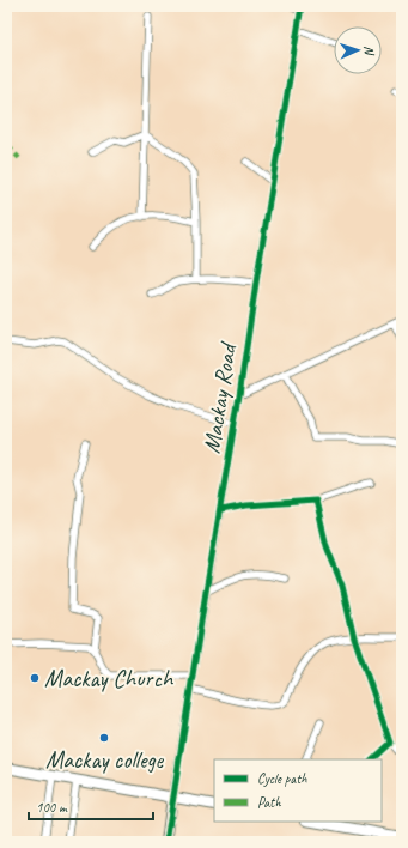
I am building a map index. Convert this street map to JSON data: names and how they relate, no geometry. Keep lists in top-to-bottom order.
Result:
{
  "streets": {
    "street": ["Mackay Road"]
  },
  "places": ["Mackay Church", "Mackay college"],
  "legend": ["Cycle path", "Path"],
  "scale_bar": "100 m",
  "north": "right"
}
